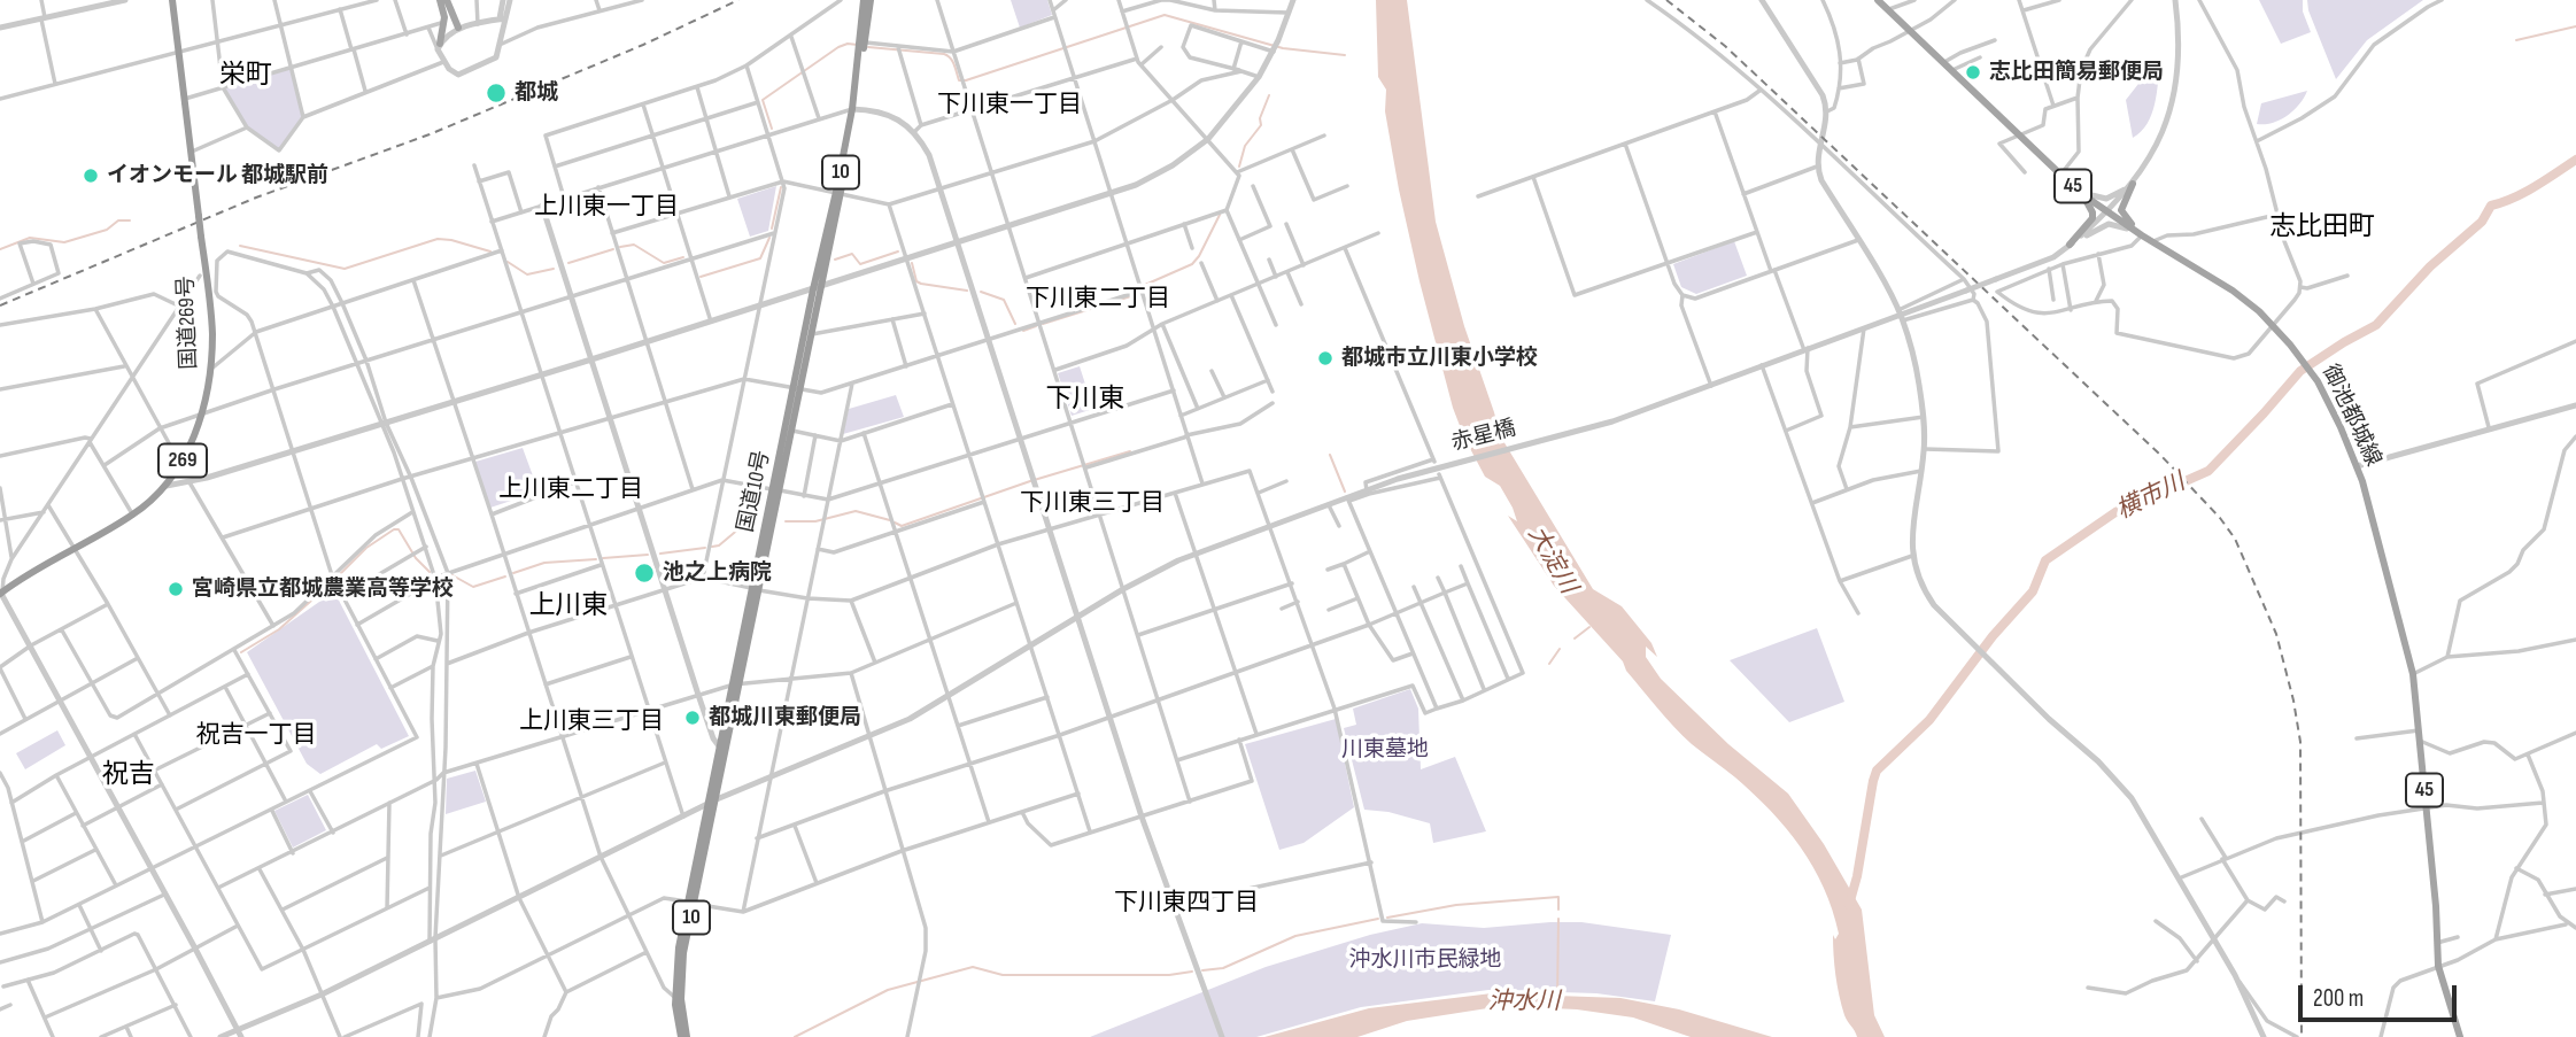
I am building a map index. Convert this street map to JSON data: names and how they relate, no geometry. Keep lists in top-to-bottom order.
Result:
{
  "streets": {
    "highway": [
      "10",
      "国道269号",
      "269",
      "国道10号"
    ],
    "main road": ["45", "御池都城線"],
    "street": ["赤星橋"]
  },
  "crossings": [
    ["赤星橋", "国道10号"]
  ],
  "districts": [
    "栄町",
    "下川東一丁目",
    "上川東一丁目",
    "志比田町",
    "下川東二丁目",
    "下川東",
    "上川東二丁目",
    "下川東三丁目",
    "上川東",
    "上川東三丁目",
    "祝吉一丁目",
    "祝吉",
    "下川東四丁目"
  ],
  "water": ["横市川", "大淀川", "沖水川"],
  "parks": ["川東墓地", "沖水川市民緑地"],
  "places": [
    "志比田簡易郵便局",
    "都城",
    "イオンモール 都城駅前",
    "都城市立川東小学校",
    "池之上病院",
    "宮崎県立都城農業高等学校",
    "都城川東郵便局"
  ],
  "scale_bar": "200 m"
}
